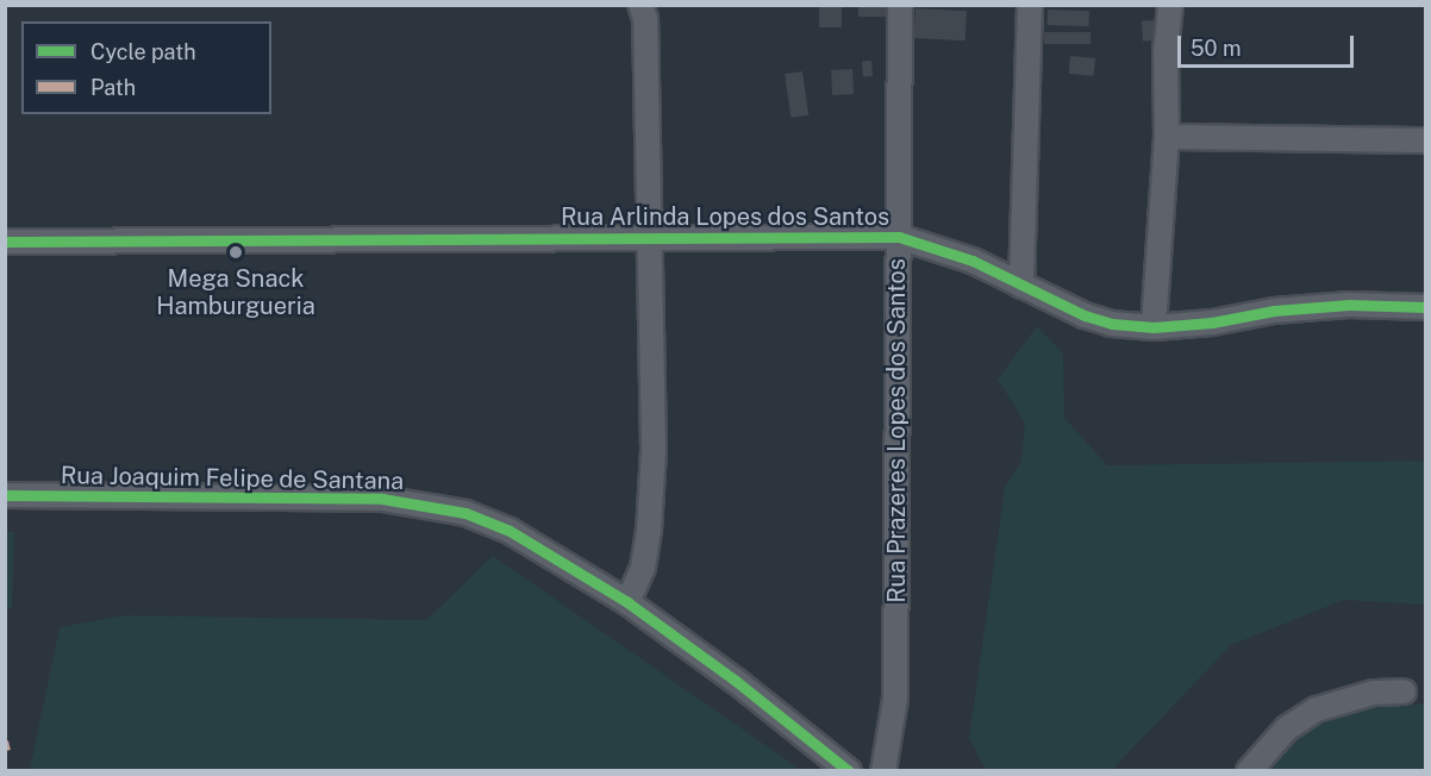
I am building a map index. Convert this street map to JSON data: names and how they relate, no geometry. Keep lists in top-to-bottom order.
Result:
{
  "streets": {
    "street": ["Rua Arlinda Lopes dos Santos", "Rua Prazeres Lopes dos Santos", "Rua Joaquim Felipe de Santana"]
  },
  "crossings": [
    ["Rua Arlinda Lopes dos Santos", "Rua Prazeres Lopes dos Santos"]
  ],
  "places": ["Mega Snack Hamburgueria"],
  "legend": ["Cycle path", "Path"],
  "scale_bar": "50 m"
}
